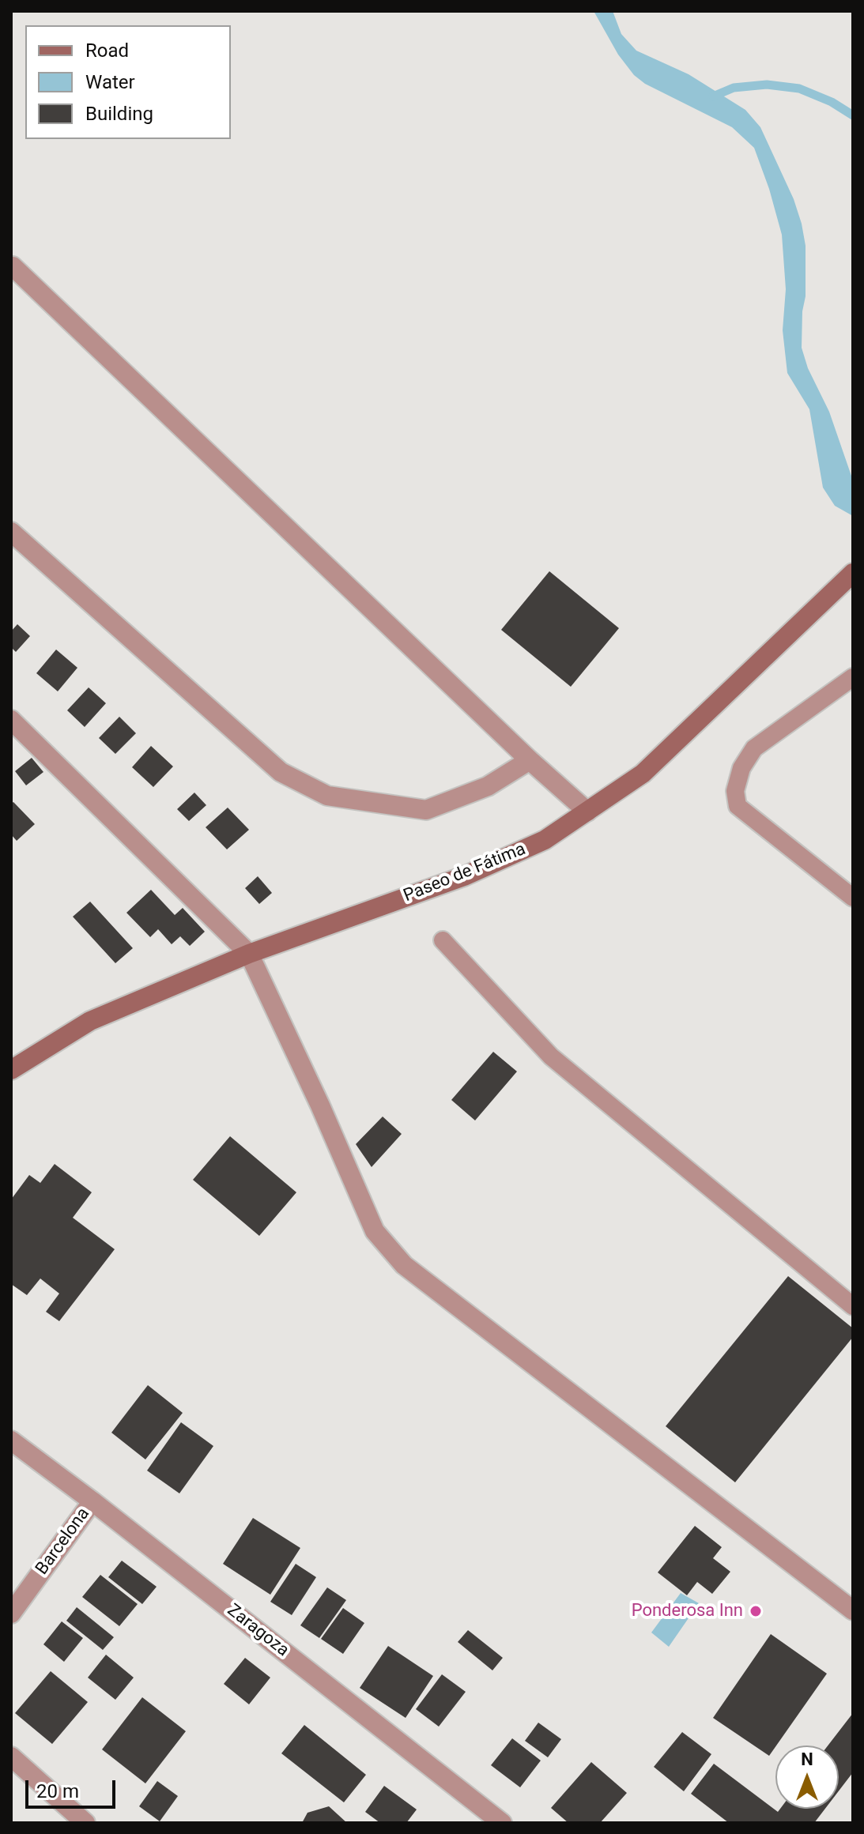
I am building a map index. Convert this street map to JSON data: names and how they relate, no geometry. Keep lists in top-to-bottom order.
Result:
{
  "streets": {
    "street": ["Paseo de Fátima", "Barcelona", "Zaragoza"]
  },
  "crossings": [
    ["Barcelona", "Zaragoza"]
  ],
  "places": ["Ponderosa Inn"],
  "legend": ["Road", "Water", "Building"],
  "scale_bar": "20 m",
  "north": "top"
}
